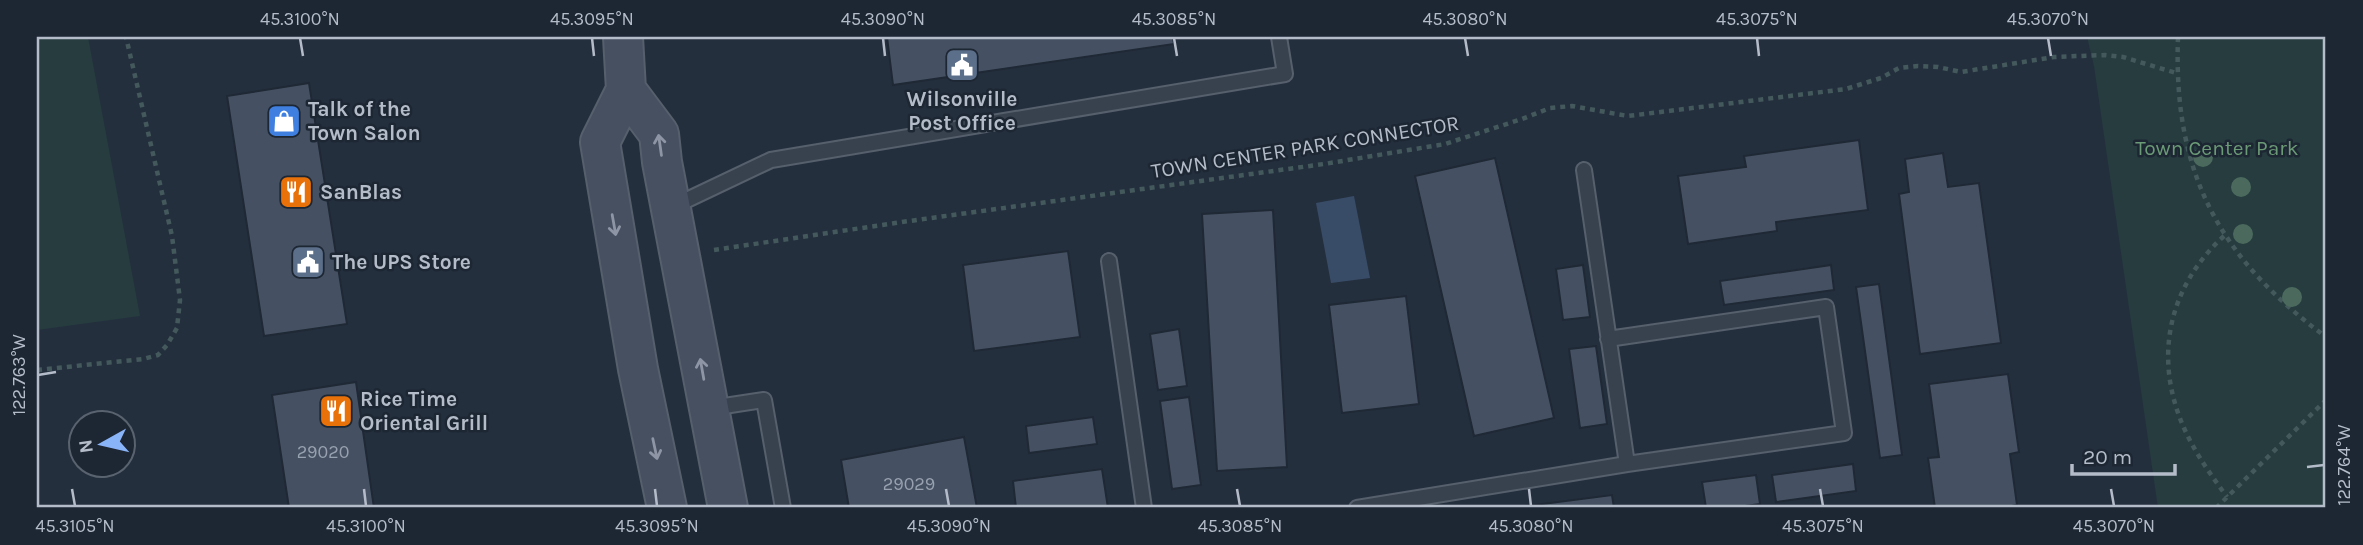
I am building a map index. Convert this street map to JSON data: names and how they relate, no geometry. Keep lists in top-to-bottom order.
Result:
{
  "streets": {
    "path": ["TOWN CENTER PARK CONNECTOR"]
  },
  "parks": ["Town Center Park"],
  "places": {
    "public building": ["Wilsonville Post Office", "The UPS Store"],
    "shop": ["Talk of the Town Salon"],
    "restaurant": ["SanBlas", "Rice Time Oriental Grill"]
  },
  "house_numbers": ["29020", "29029"],
  "scale_bar": "20 m",
  "north": "left",
  "coordinates": [
    "45.3100°N",
    "45.3095°N",
    "45.3090°N",
    "45.3085°N",
    "45.3080°N",
    "45.3075°N",
    "45.3070°N",
    "122.763°W",
    "122.764°W",
    "45.3105°N"
  ]
}
